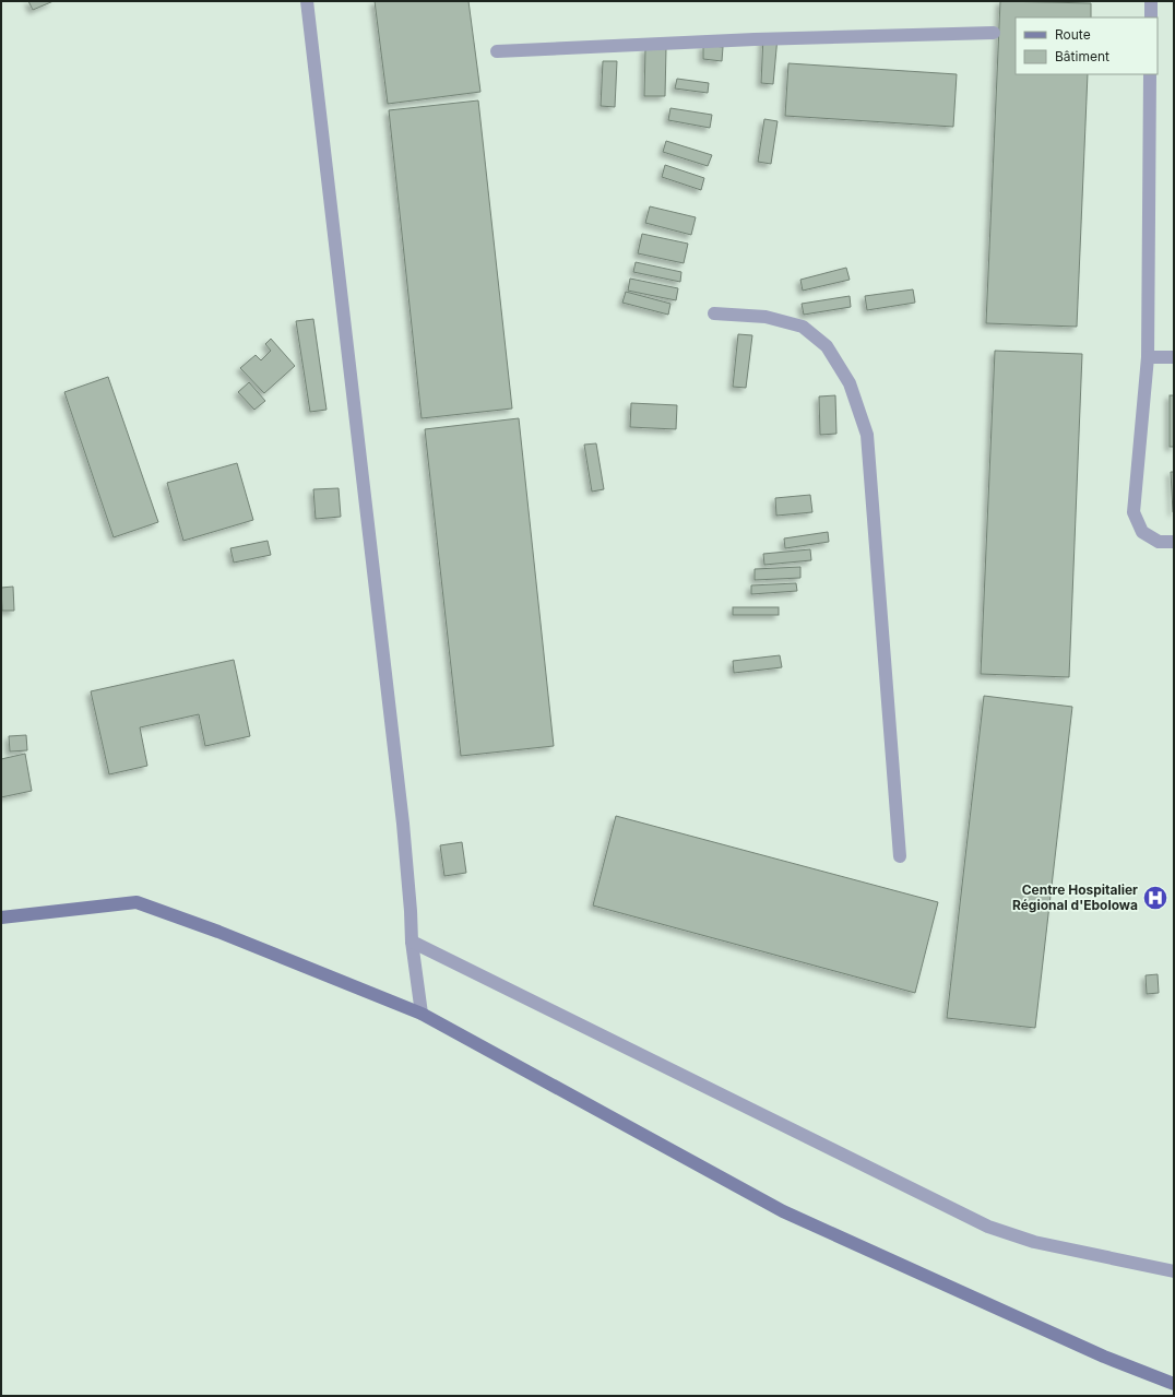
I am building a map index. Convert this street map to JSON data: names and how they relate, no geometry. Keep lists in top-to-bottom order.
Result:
{
  "places": {
    "hospital": ["Centre Hospitalier Régional d'Ebolowa"]
  },
  "legend": ["Route", "Bâtiment"]
}
